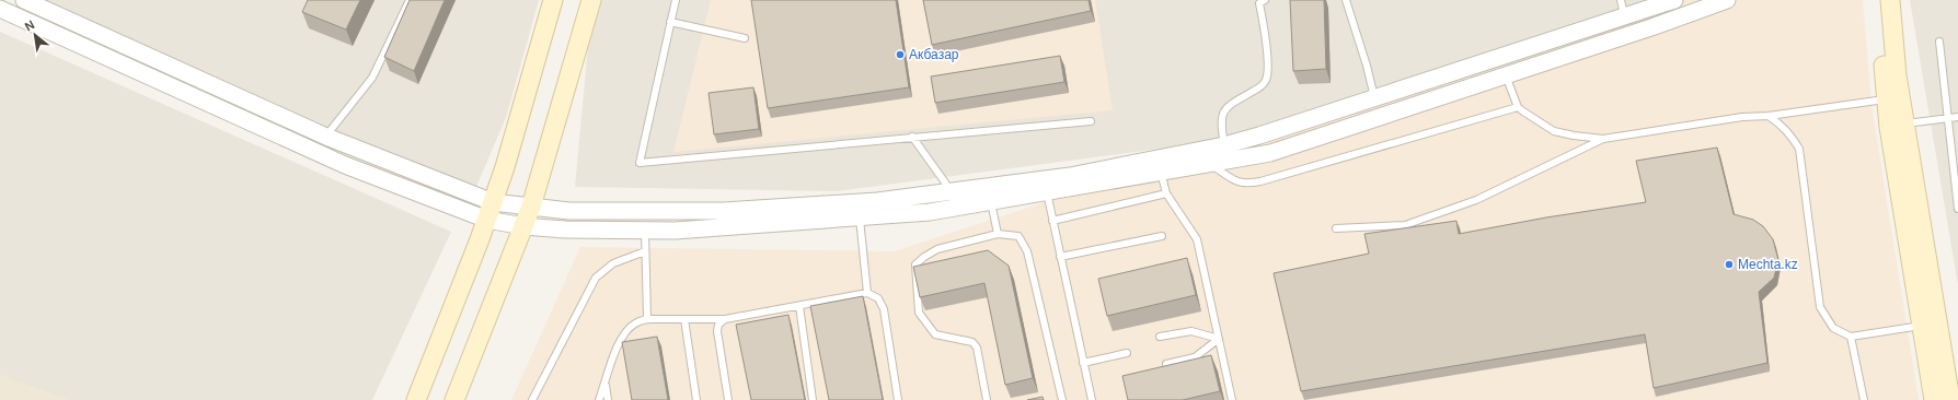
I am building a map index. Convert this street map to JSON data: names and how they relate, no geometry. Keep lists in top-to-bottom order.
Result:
{
  "places": ["Акбазар", "Mechta.kz"],
  "north": "top left"
}
